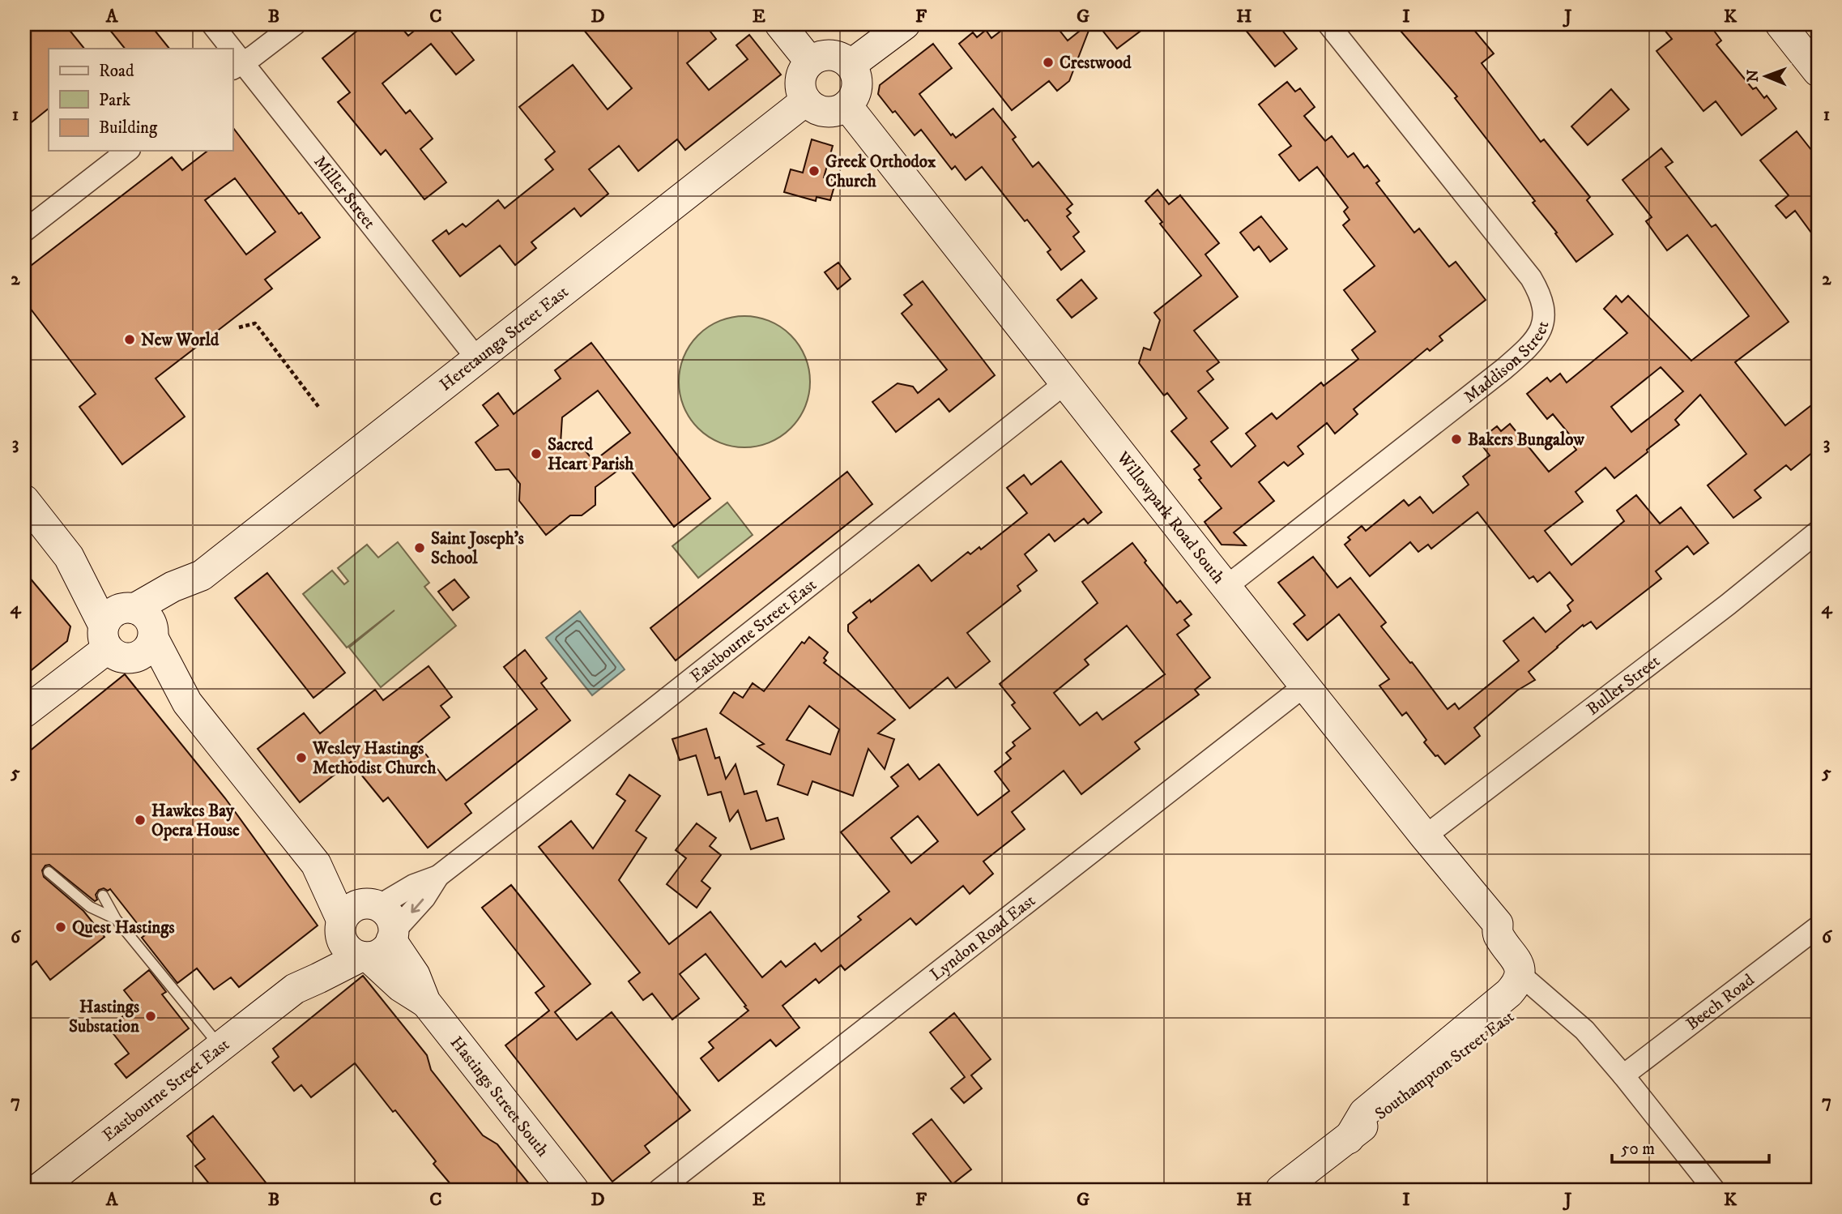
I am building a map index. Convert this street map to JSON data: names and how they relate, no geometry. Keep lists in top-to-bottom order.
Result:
{
  "streets": {
    "main road": [
      "Heretaunga Street East",
      "Willowpark Road South",
      "Eastbourne Street East",
      "Southampton Street East",
      "Hastings Street South"
    ],
    "street": [
      "Miller Street",
      "Maddison Street",
      "Buller Street",
      "Lyndon Road East",
      "Beech Road"
    ]
  },
  "crossings": [
    ["Miller Street", "Heretaunga Street East"],
    ["Heretaunga Street East", "Willowpark Road South"],
    ["Maddison Street", "Willowpark Road South"],
    ["Willowpark Road South", "Eastbourne Street East"],
    ["Willowpark Road South", "Buller Street"],
    ["Willowpark Road South", "Lyndon Road East"],
    ["Willowpark Road South", "Beech Road"],
    ["Willowpark Road South", "Southampton Street East"],
    ["Eastbourne Street East", "Hastings Street South"]
  ],
  "places": [
    "Crestwood",
    "Greek Orthodox Church",
    "New World",
    "Bakers Bungalow",
    "Sacred Heart Parish",
    "Saint Joseph's School",
    "Wesley Hastings Methodist Church",
    "Hawkes Bay Opera House",
    "Quest Hastings",
    "Hastings Substation"
  ],
  "legend": ["Road", "Park", "Building"],
  "scale_bar": "50 m",
  "north": "left",
  "grid": {
    "columns": [
      "A",
      "B",
      "C",
      "D",
      "E",
      "F",
      "G",
      "H",
      "I",
      "J",
      "K"
    ],
    "rows": [
      "1",
      "2",
      "3",
      "4",
      "5",
      "6",
      "7"
    ]
  }
}
